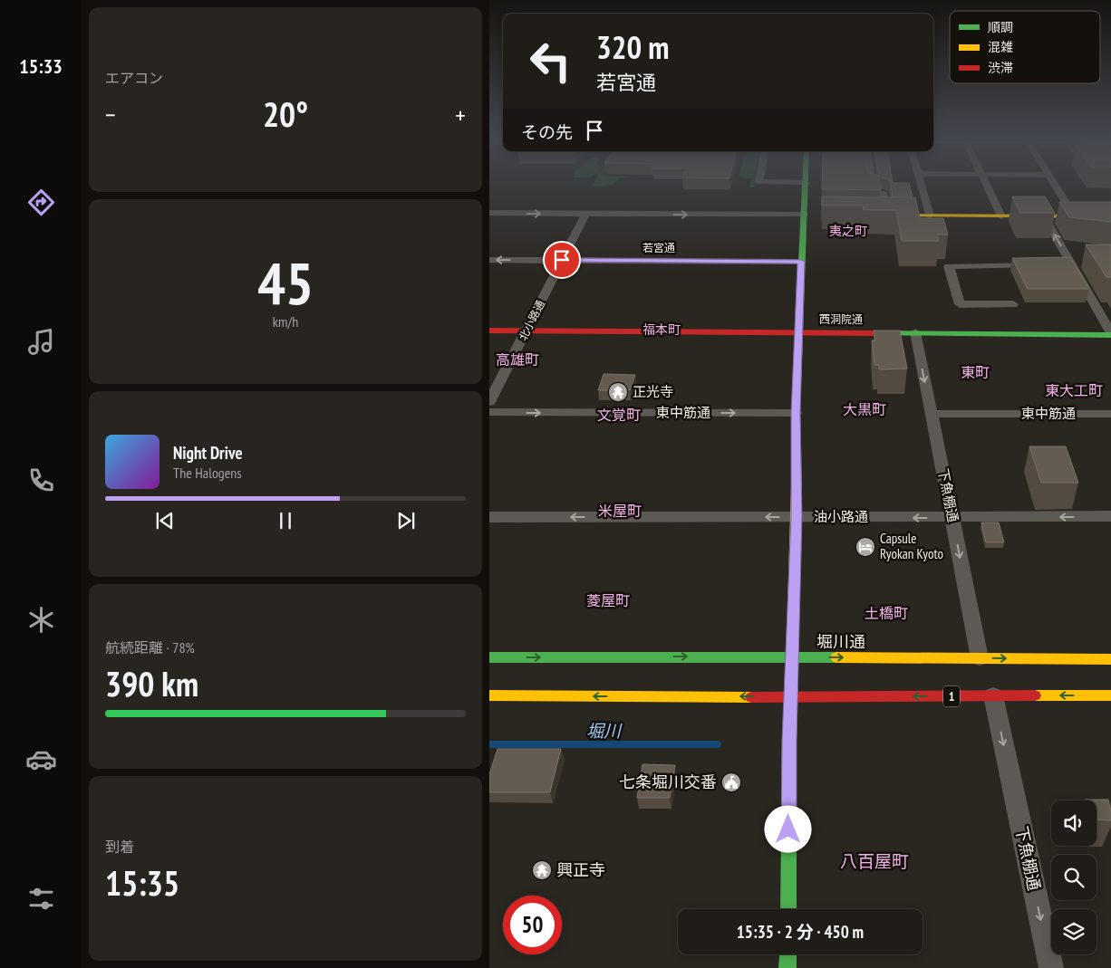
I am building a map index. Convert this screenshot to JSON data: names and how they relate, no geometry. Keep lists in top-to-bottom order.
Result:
{
  "streets": {
    "main road": ["西洞院通", "堀川通", "1"],
    "street": [
      "若宮通",
      "北小路通",
      "東中筋通",
      "下魚棚通",
      "油小路通"
    ]
  },
  "crossings": [
    ["若宮通", "北小路通"],
    ["西洞院通", "北小路通"],
    ["西洞院通", "下魚棚通"],
    ["東中筋通", "下魚棚通"],
    ["下魚棚通", "油小路通"],
    ["下魚棚通", "堀川通"],
    ["下魚棚通", "1"]
  ],
  "one_way": ["東中筋通", "下魚棚通", "油小路通"],
  "districts": [
    "夷之町",
    "福本町",
    "高雄町",
    "東町",
    "東大工町",
    "大黒町",
    "文覚町",
    "米屋町",
    "菱屋町",
    "土橋町",
    "八百屋町"
  ],
  "water": ["堀川"],
  "places": {
    "temple": ["正光寺", "興正寺"],
    "hotel": ["Capsule Ryokan Kyoto"],
    "public building": ["七条堀川交番"]
  },
  "legend": ["順調", "混雑", "渋滞"],
  "page": {
    "tabs": "15:33",
    "tile": [
      "エアコン",
      ["45", "km/h"],
      ["航続距離 · 78%", "390 km"],
      ["到着", "15:35"]
    ],
    "turn": ["320 m", "若宮通"],
    "heat": ["−", "20°", "+"],
    "then": "その先",
    "song": ["Night Drive", "The Halogens"],
    "limit": "50",
    "trip": "15:35 · 2 分 · 450 m"
  }
}
